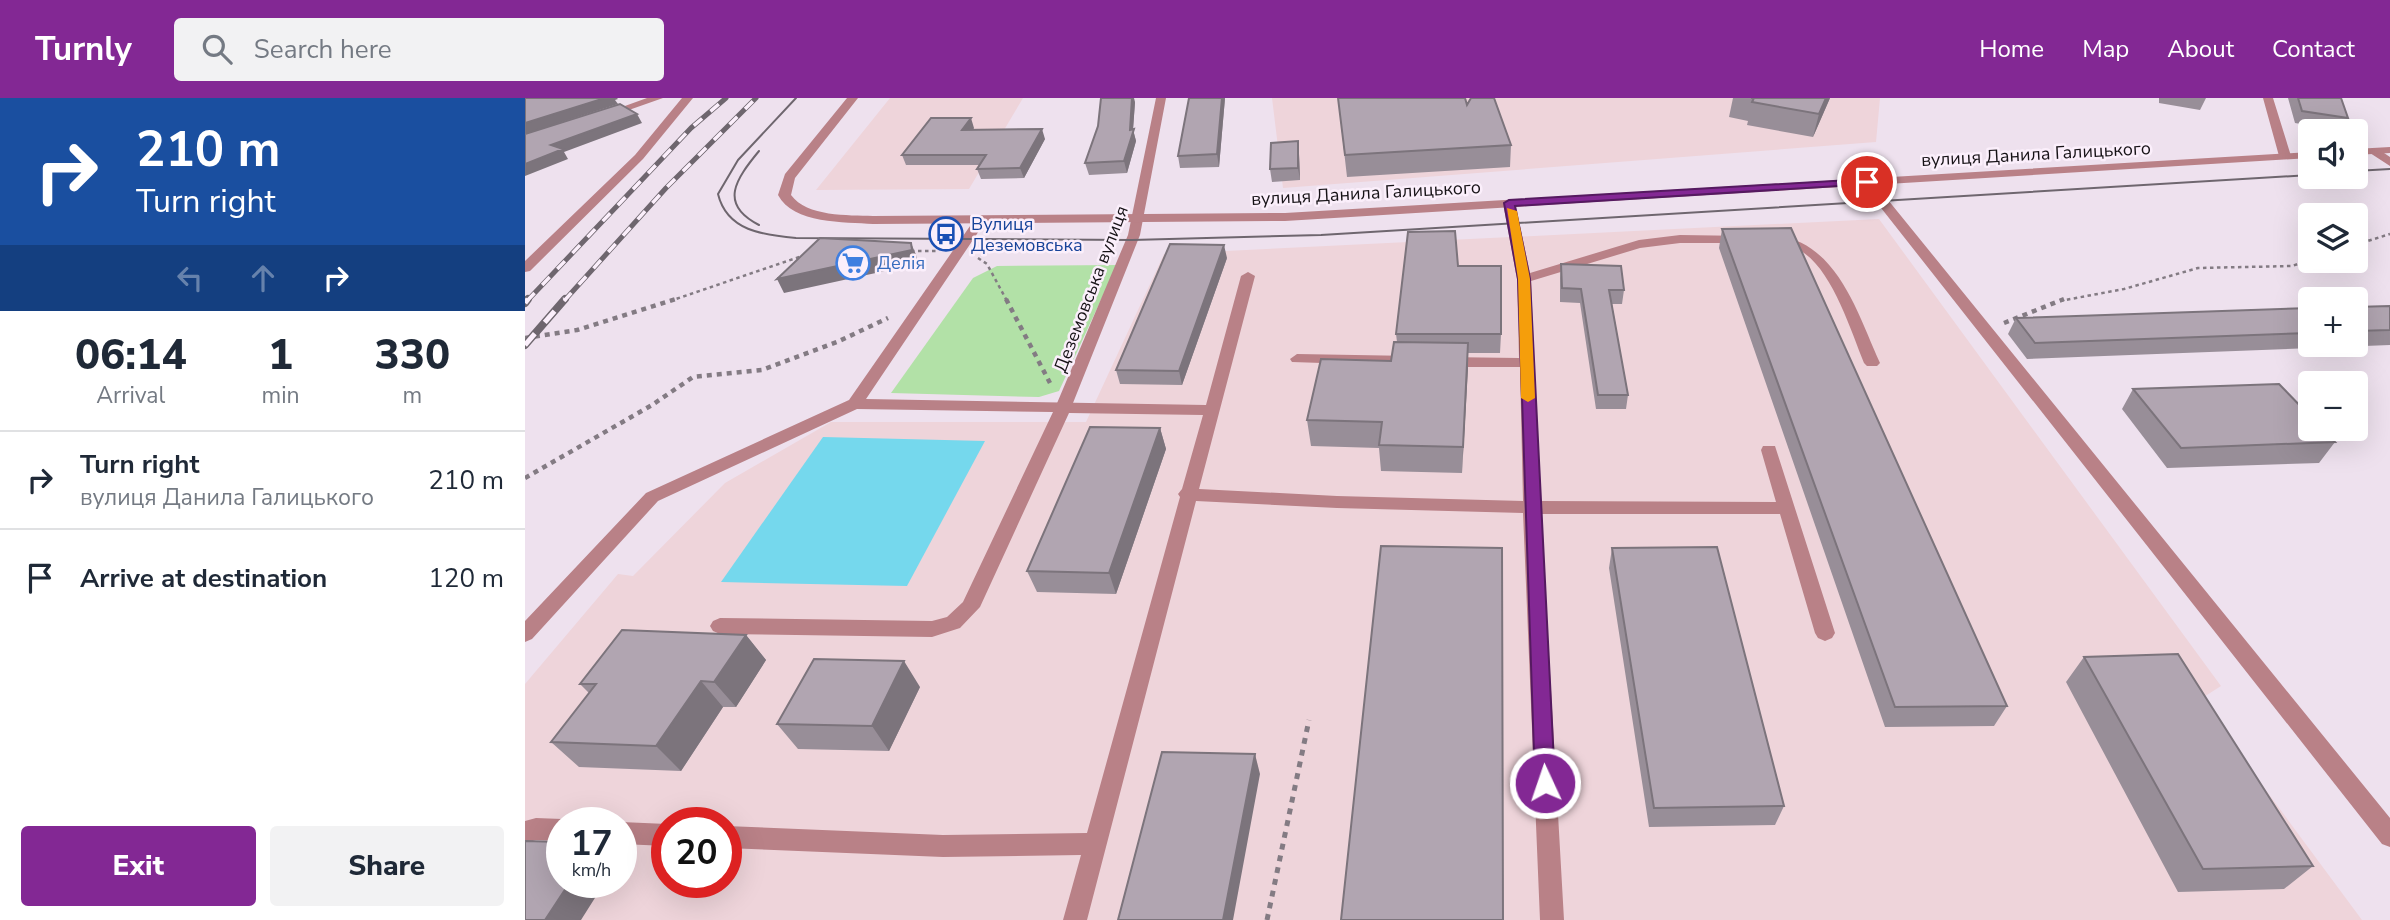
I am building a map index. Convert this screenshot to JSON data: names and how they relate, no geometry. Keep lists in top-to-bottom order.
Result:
{
  "streets": {
    "street": ["вулиця Данила Галицького", "Деземовська вулиця"]
  },
  "crossings": [
    ["вулиця Данила Галицького", "Деземовська вулиця"]
  ],
  "places": {
    "bus stop": ["Вулиця Деземовська"],
    "supermarket": ["Делія"]
  },
  "page": {
    "header": "Turnly",
    "search": "Search here",
    "nav": [
      "Home",
      "Map",
      "About",
      "Contact"
    ],
    "turn": ["210 m", "Turn right"],
    "map_buttons": ["+", "−"],
    "eta": [
      "06:14",
      "Arrival",
      "1",
      "min",
      "330",
      "m"
    ],
    "list": [
      {
        "name": "Turn right",
        "note": "вулиця Данила Галицького",
        "value": "210 m"
      },
      {
        "name": "Arrive at destination",
        "value": "120 m"
      }
    ],
    "speed": "17 km/h",
    "limit": "20",
    "buttons": ["Exit", "Share"]
  }
}
